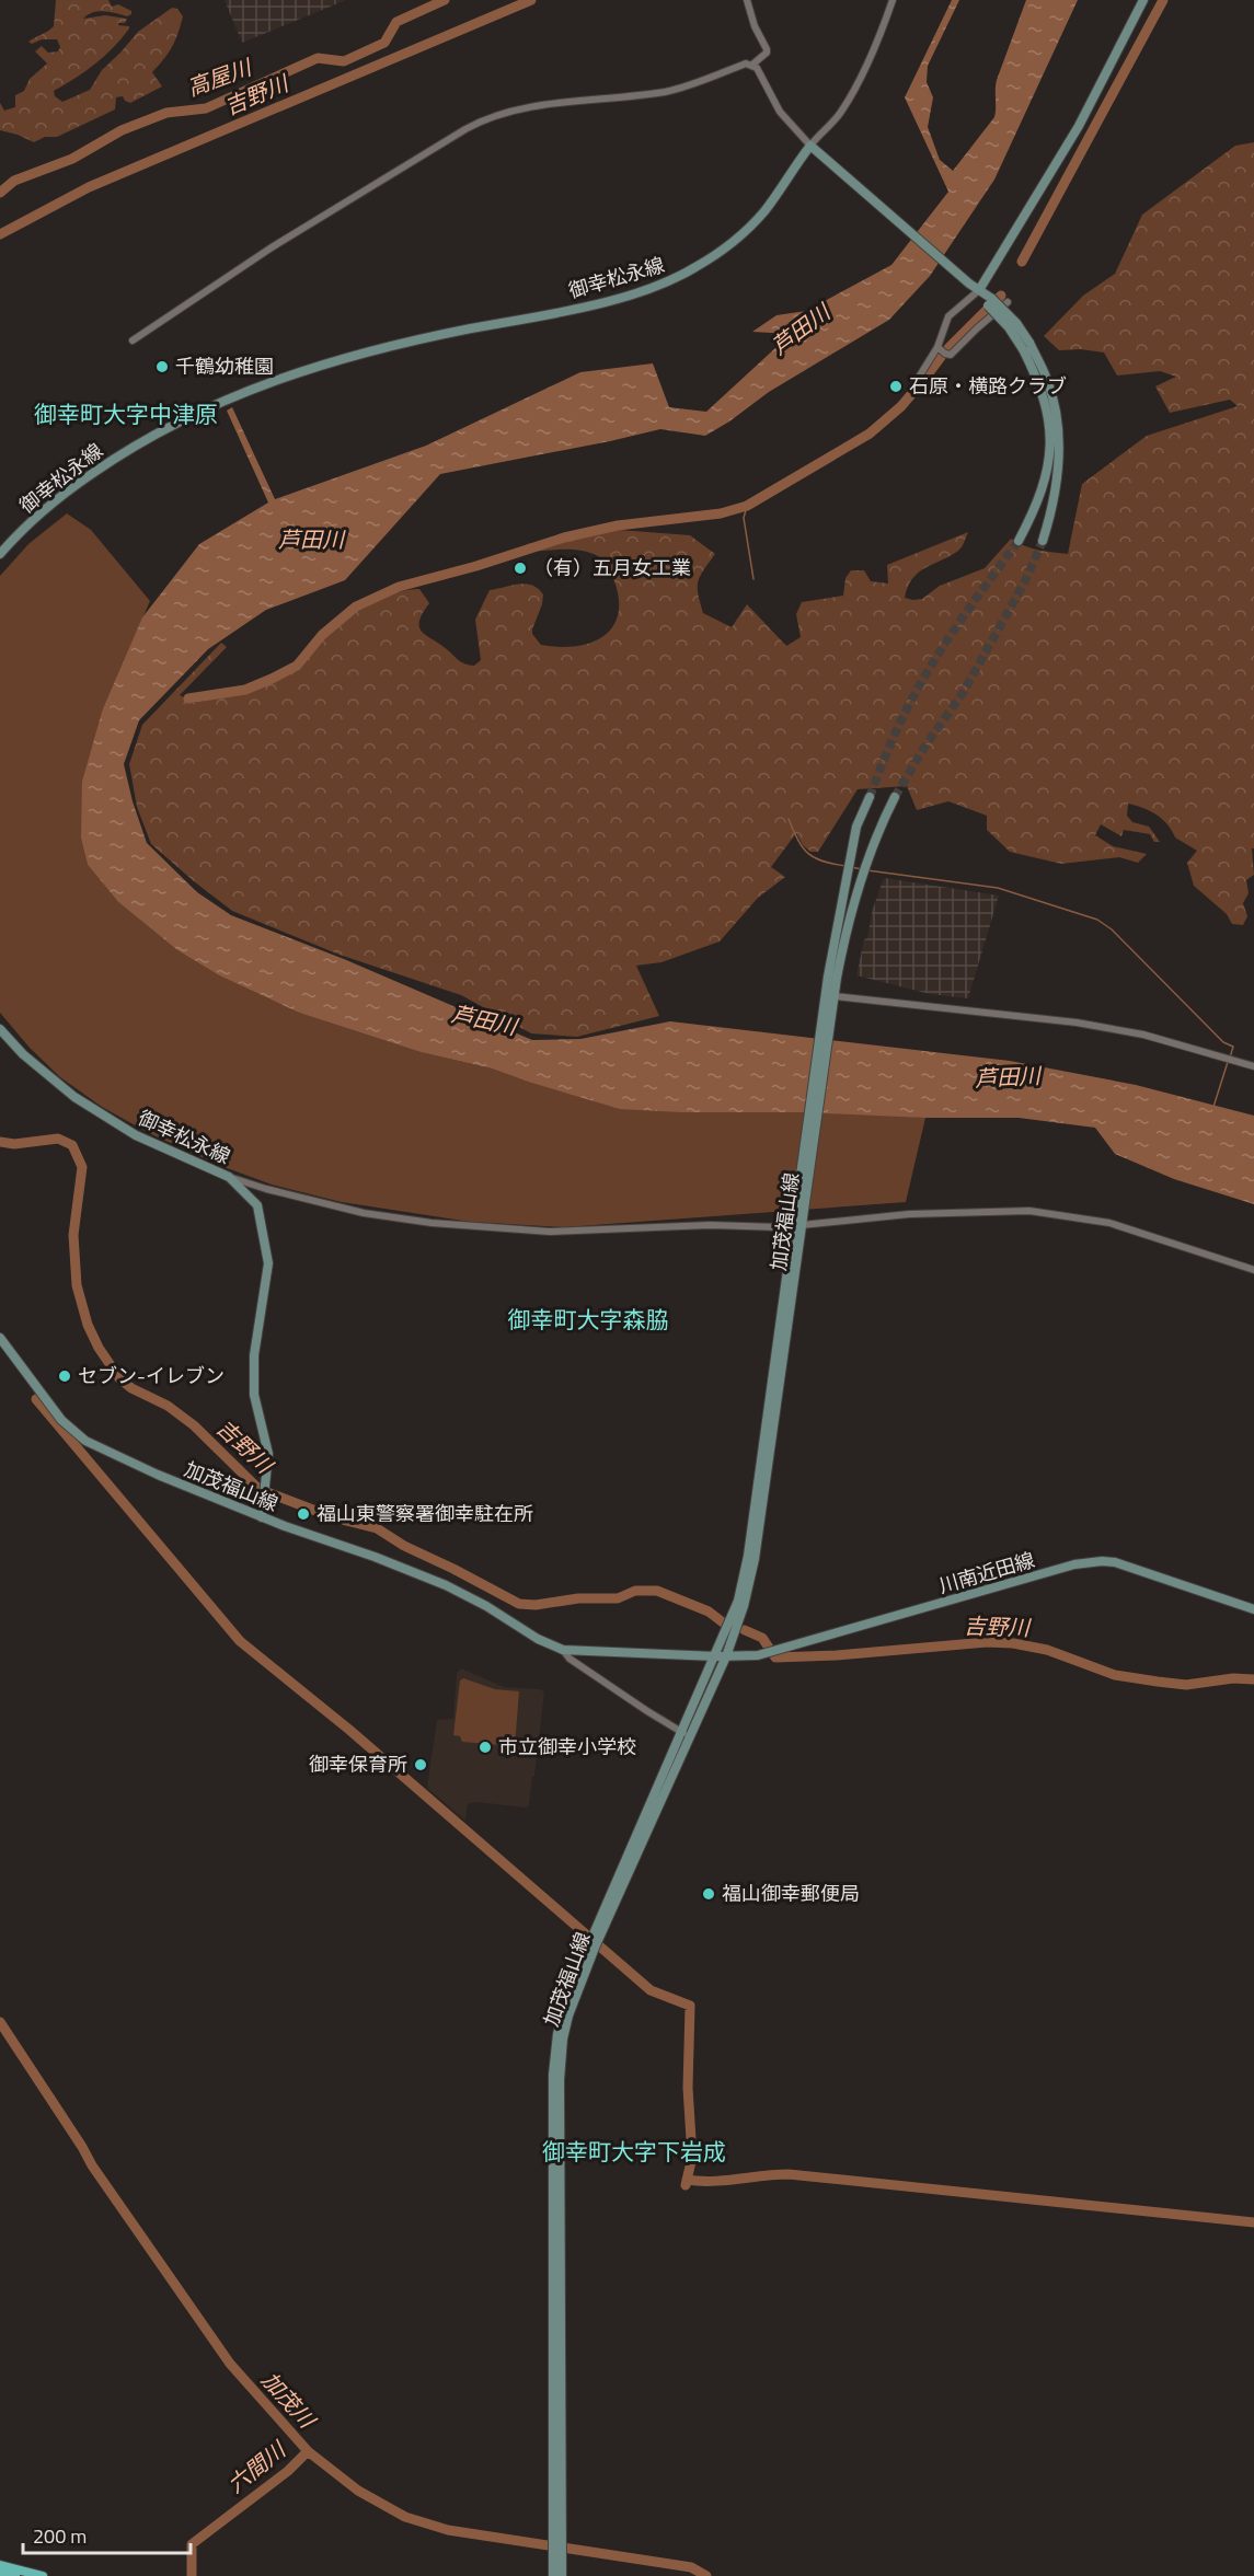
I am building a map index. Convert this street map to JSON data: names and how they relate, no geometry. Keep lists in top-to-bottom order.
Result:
{
  "streets": {
    "main road": ["御幸松永線", "加茂福山線", "川南近田線"]
  },
  "crossings": [
    ["御幸松永線", "加茂福山線"],
    ["加茂福山線", "川南近田線"]
  ],
  "districts": ["御幸町大字中津原", "御幸町大字森脇", "御幸町大字下岩成"],
  "water": [
    "高屋川",
    "吉野川",
    "芦田川",
    "加茂川",
    "六間川"
  ],
  "places": [
    "千鶴幼稚園",
    "石原・横路クラブ",
    "（有）五月女工業",
    "セブン-イレブン",
    "福山東警察署御幸駐在所",
    "市立御幸小学校",
    "御幸保育所",
    "福山御幸郵便局"
  ],
  "scale_bar": "200 m"
}
